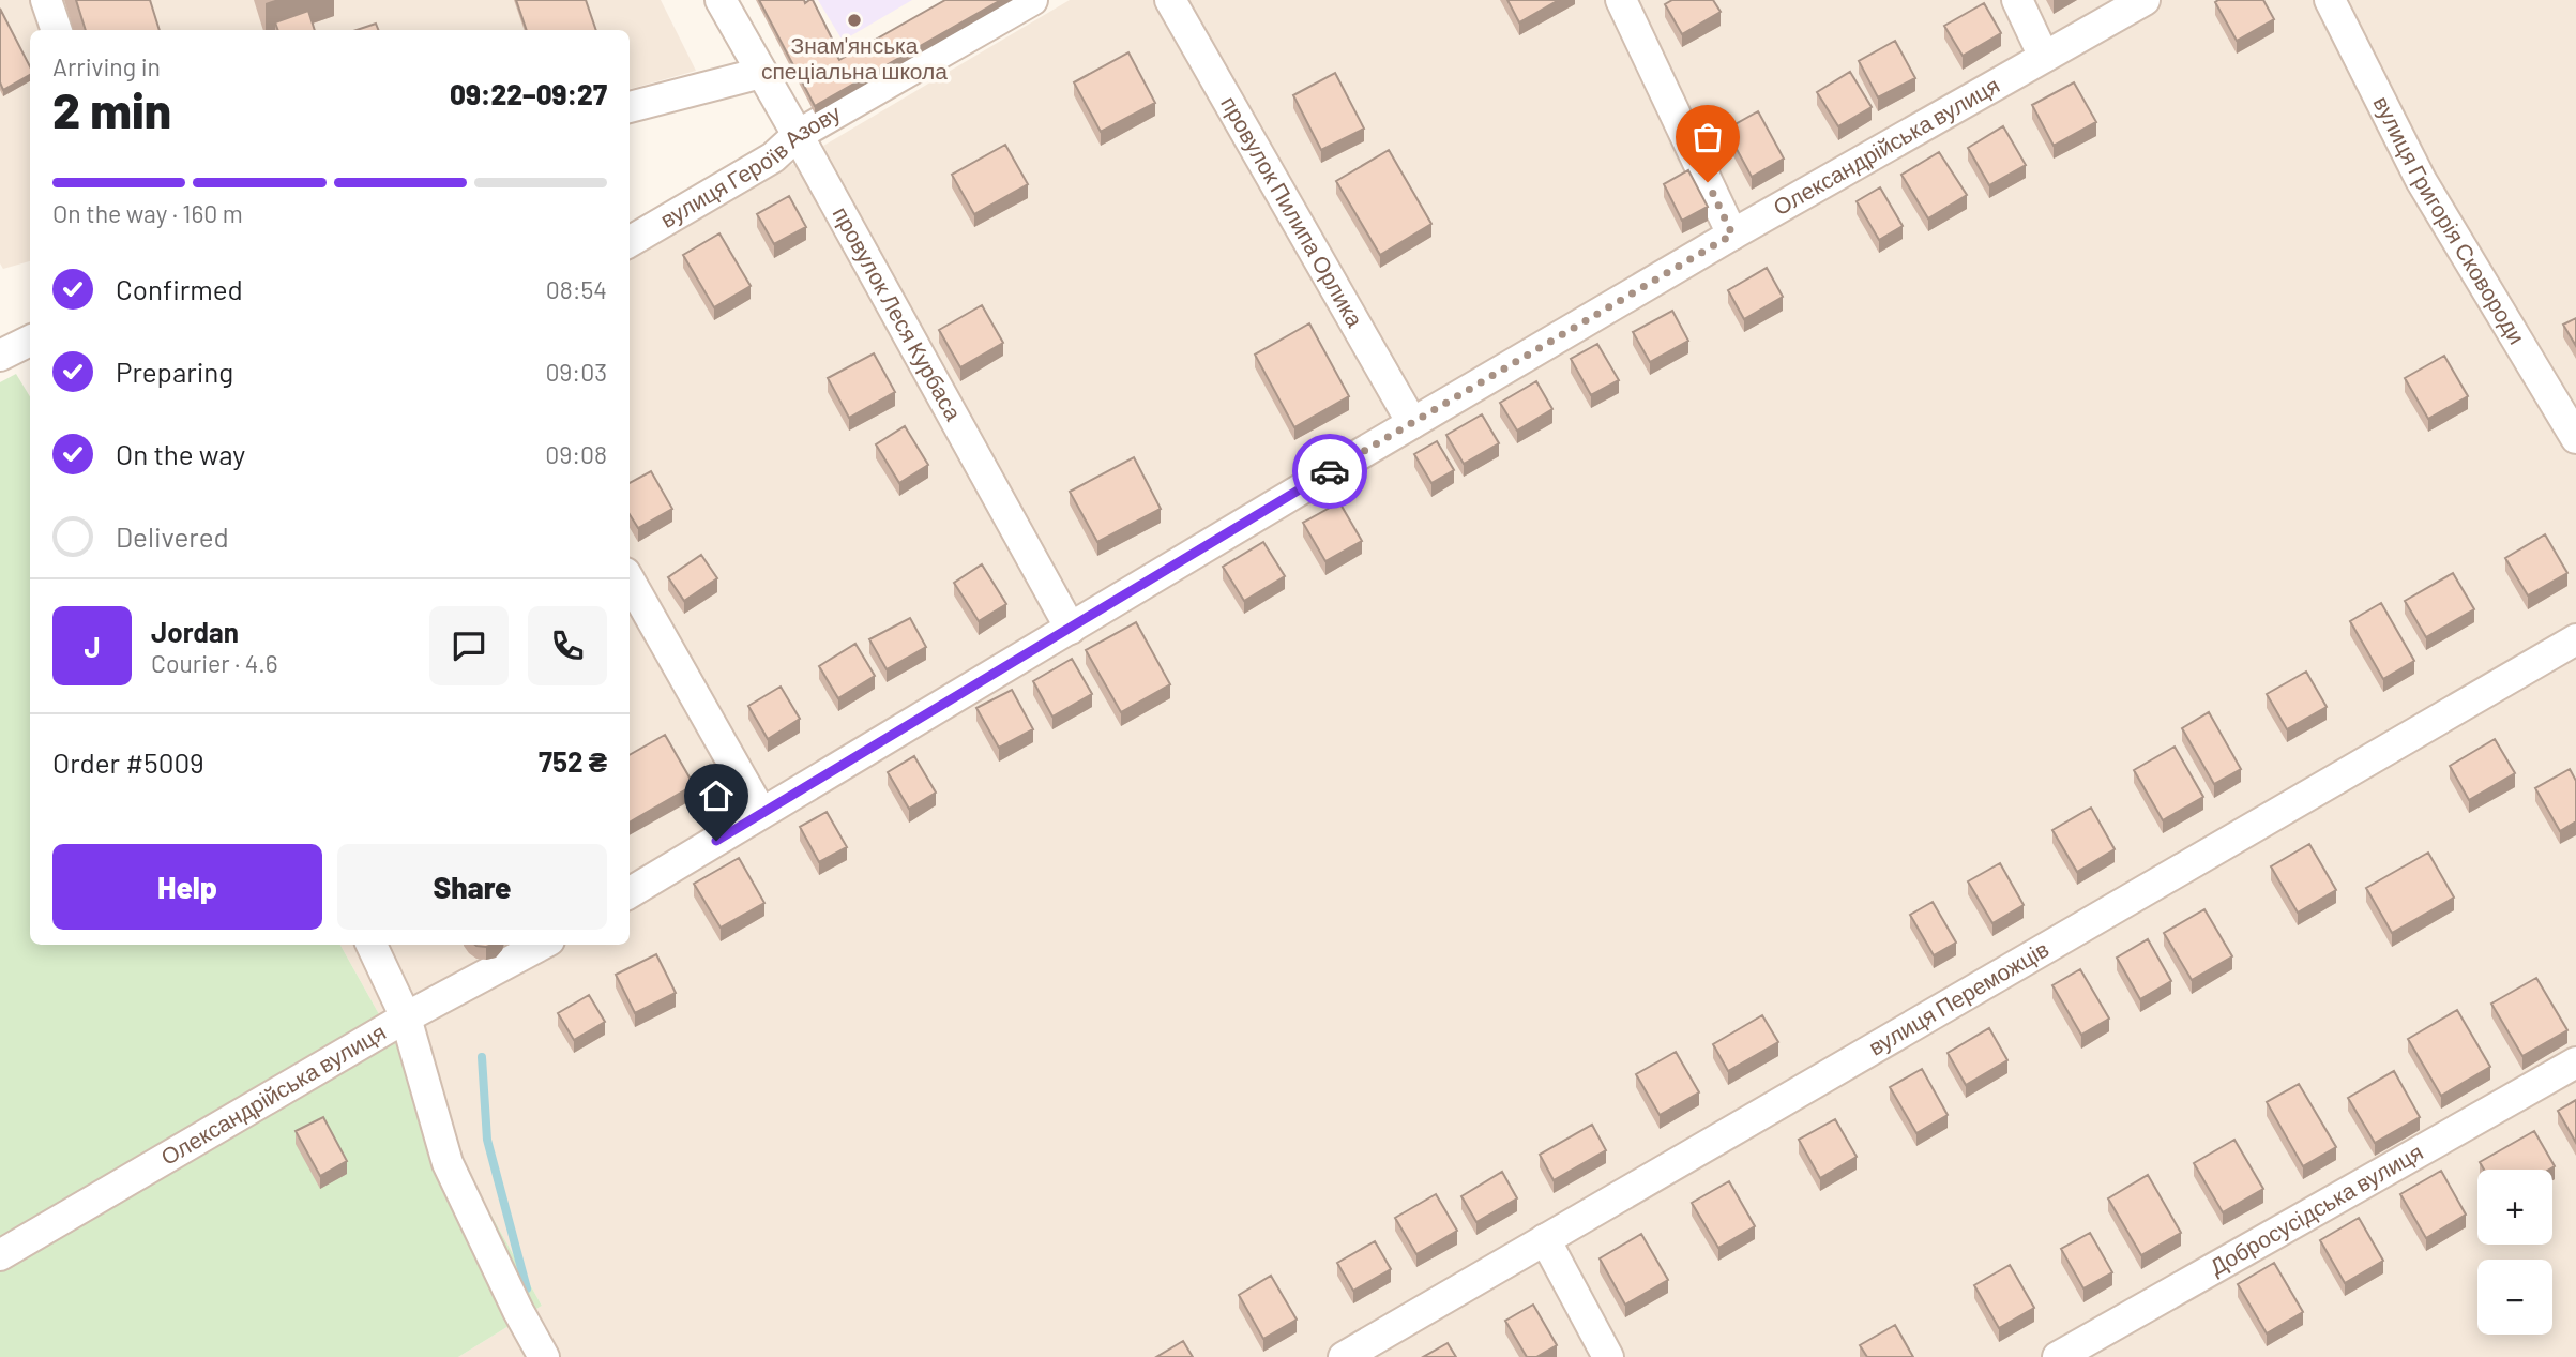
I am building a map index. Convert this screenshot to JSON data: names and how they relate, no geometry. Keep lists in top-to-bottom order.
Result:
{
  "streets": {
    "street": [
      "Олександрійська вулиця",
      "вулиця Героїв Азову",
      "провулок Пилипа Орлика",
      "вулиця Григорія Сковороди",
      "провулок Леся Курбаса",
      "вулиця Переможців",
      "Добросусідська вулиця"
    ]
  },
  "crossings": [
    ["Олександрійська вулиця", "провулок Пилипа Орлика"],
    ["Олександрійська вулиця", "провулок Леся Курбаса"],
    ["вулиця Героїв Азову", "провулок Леся Курбаса"]
  ],
  "places": ["Знам'янська спеціальна школа"],
  "page": {
    "heading": ["2 min", "Arriving in", "09:22–09:27"],
    "panel": [
      "Jordan",
      "Courier · 4.6",
      "Order #5009",
      "752 ₴"
    ],
    "bar": "On the way · 160 m",
    "list": [
      ["Confirmed", "08:54"],
      ["Preparing", "09:03"],
      ["On the way", "09:08"],
      "Delivered"
    ],
    "round": "J",
    "buttons": ["Help", "Share"],
    "map_buttons": ["+", "−"]
  }
}
